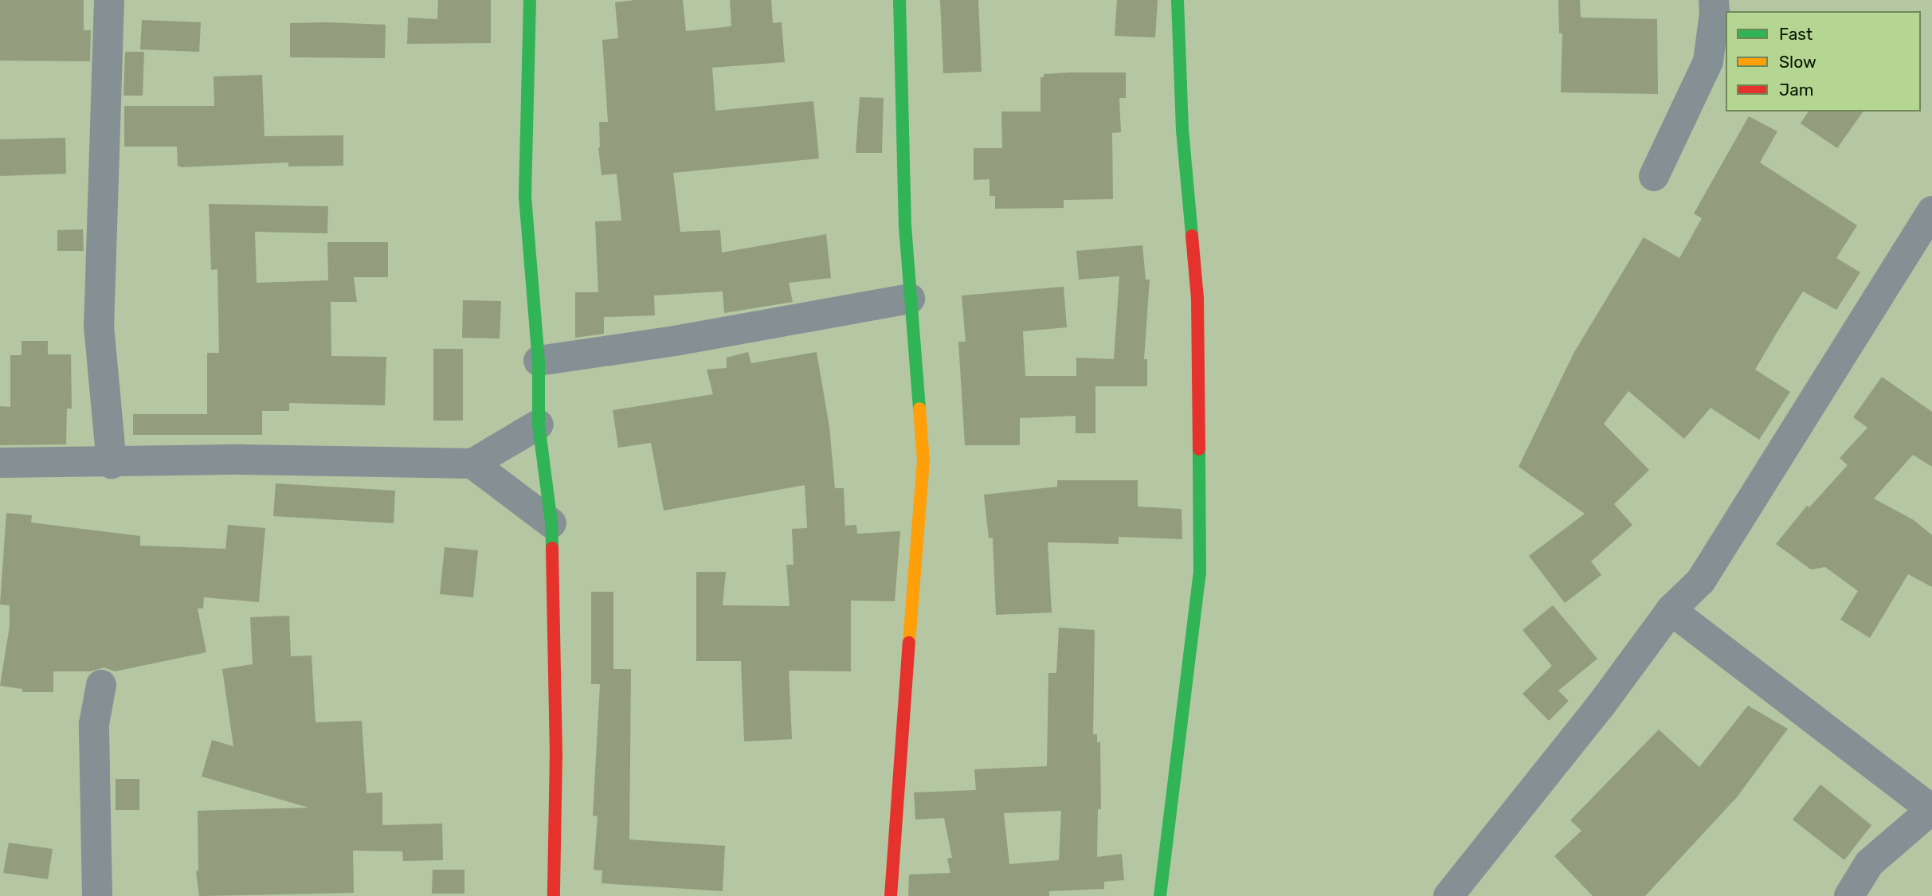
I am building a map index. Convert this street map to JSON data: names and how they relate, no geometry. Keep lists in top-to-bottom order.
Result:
{
  "legend": ["Fast", "Slow", "Jam"]
}
